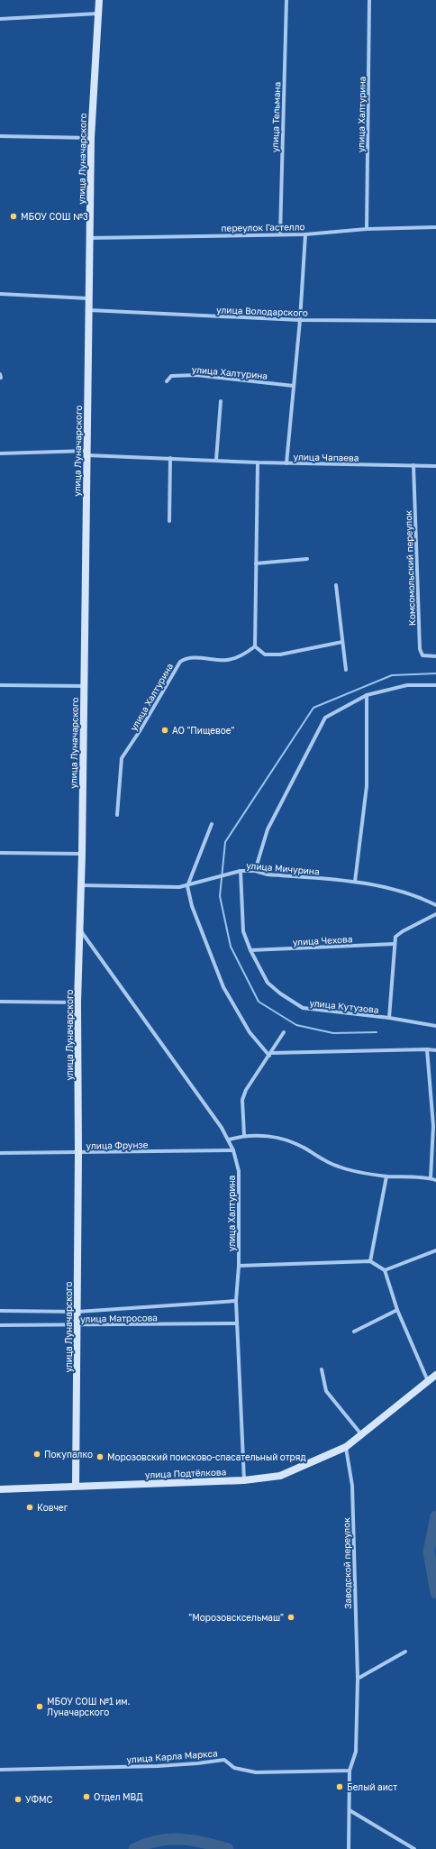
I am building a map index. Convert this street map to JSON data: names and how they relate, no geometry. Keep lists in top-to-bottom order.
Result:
{
  "streets": {
    "main road": ["улица Луначарского", "улица Подтёлкова"],
    "street": [
      "улица Халтурина",
      "улица Тельмана",
      "переулок Гастелло",
      "улица Володарского",
      "улица Чапаева",
      "Комсомольский переулок",
      "улица Мичурина",
      "улица Чехова",
      "улица Кутузова",
      "улица Фрунзе",
      "улица Матросова",
      "Заводской переулок",
      "улица Карла Маркса"
    ]
  },
  "crossings": [
    ["улица Халтурина", "улица Луначарского"],
    ["улица Халтурина", "переулок Гастелло"],
    ["улица Халтурина", "улица Фрунзе"],
    ["улица Халтурина", "улица Матросова"],
    ["улица Халтурина", "улица Подтёлкова"],
    ["улица Тельмана", "переулок Гастелло"],
    ["улица Луначарского", "переулок Гастелло"],
    ["улица Луначарского", "улица Володарского"],
    ["улица Луначарского", "улица Чапаева"],
    ["улица Луначарского", "улица Мичурина"],
    ["улица Луначарского", "улица Фрунзе"],
    ["улица Луначарского", "улица Матросова"],
    ["улица Луначарского", "улица Подтёлкова"],
    ["улица Чапаева", "Комсомольский переулок"],
    ["улица Мичурина", "улица Кутузова"],
    ["улица Чехова", "улица Кутузова"],
    ["улица Подтёлкова", "Заводской переулок"],
    ["Заводской переулок", "улица Карла Маркса"]
  ],
  "places": [
    "МБОУ СОШ №3",
    "АО \"Пищевое\"",
    "Покупалко",
    "Морозовский поисково-спасательный отряд",
    "Ковчег",
    "\"Морозовсксельмаш\"",
    "МБОУ СОШ №1 им. Луначарского",
    "Белый аист",
    "Отдел МВД",
    "УФМС"
  ]
}
